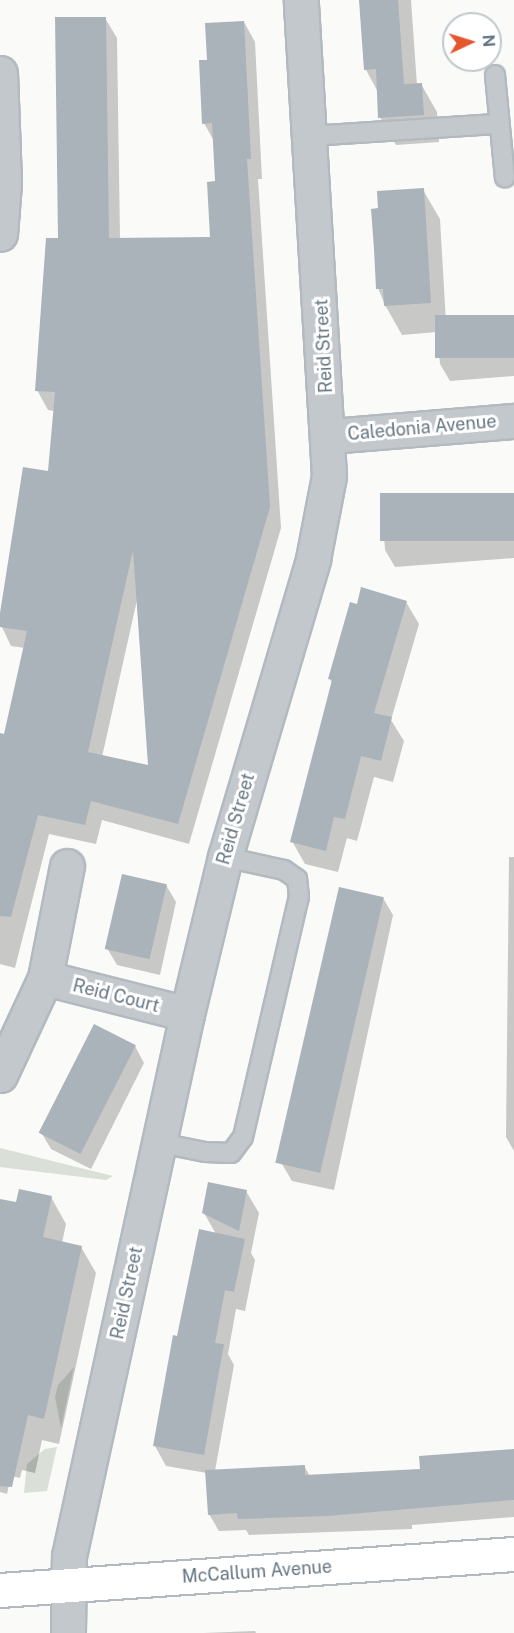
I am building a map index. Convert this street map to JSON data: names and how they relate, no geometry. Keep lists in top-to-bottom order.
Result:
{
  "streets": {
    "street": [
      "Reid Street",
      "Caledonia Avenue",
      "Reid Court",
      "McCallum Avenue"
    ]
  },
  "crossings": [
    ["Reid Street", "Caledonia Avenue"],
    ["Reid Street", "Reid Court"],
    ["Reid Street", "McCallum Avenue"]
  ],
  "north": "right"
}
